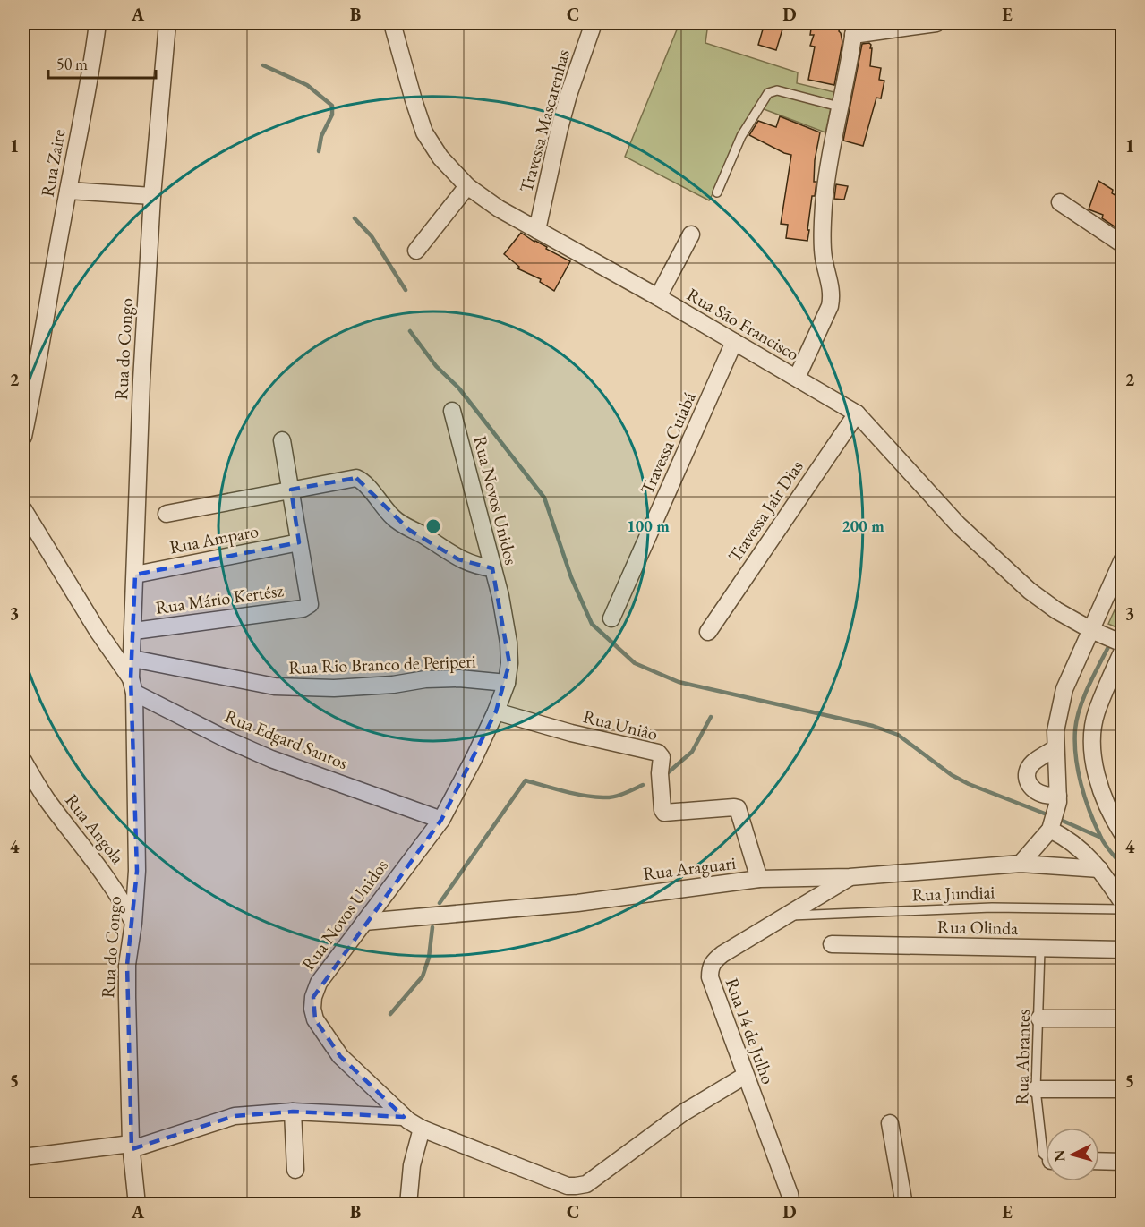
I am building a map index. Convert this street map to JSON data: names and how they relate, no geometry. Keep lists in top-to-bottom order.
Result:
{
  "streets": {
    "street": [
      "Travessa Mascarenhas",
      "Rua Zaire",
      "Rua São Francisco",
      "Rua do Congo",
      "Travessa Cuiabá",
      "Rua Novos Unidos",
      "Travessa Jair Dias",
      "Rua Amparo",
      "Rua Mário Kertész",
      "Rua Rio Branco de Periperi",
      "Rua Uniâo",
      "Rua Edgard Santos",
      "Rua Angola",
      "Rua Araguari",
      "Rua Olinda",
      "Rua 14 de Julho"
    ],
    "lane": ["Rua Jundiai", "Rua Abrantes"]
  },
  "crossings": [
    ["Travessa Mascarenhas", "Rua São Francisco"],
    ["Rua São Francisco", "Travessa Cuiabá"],
    ["Rua São Francisco", "Travessa Jair Dias"],
    ["Rua do Congo", "Rua Amparo"],
    ["Rua do Congo", "Rua Mário Kertész"],
    ["Rua do Congo", "Rua Rio Branco de Periperi"],
    ["Rua do Congo", "Rua Edgard Santos"],
    ["Rua do Congo", "Rua Angola"],
    ["Rua Novos Unidos", "Rua Rio Branco de Periperi"],
    ["Rua Novos Unidos", "Rua Uniâo"],
    ["Rua Novos Unidos", "Rua Edgard Santos"],
    ["Rua Novos Unidos", "Rua Araguari"],
    ["Rua Novos Unidos", "Rua 14 de Julho"],
    ["Rua Amparo", "Rua Mário Kertész"],
    ["Rua Uniâo", "Rua Araguari"],
    ["Rua Araguari", "Rua 14 de Julho"],
    ["Rua Jundiai", "Rua 14 de Julho"],
    ["Rua Olinda", "Rua Abrantes"]
  ],
  "scale_bar": "50 m",
  "north": "left",
  "grid": {
    "columns": [
      "A",
      "B",
      "C",
      "D",
      "E"
    ],
    "rows": [
      "1",
      "2",
      "3",
      "4",
      "5"
    ]
  },
  "rings": ["100 m", "200 m"]
}
